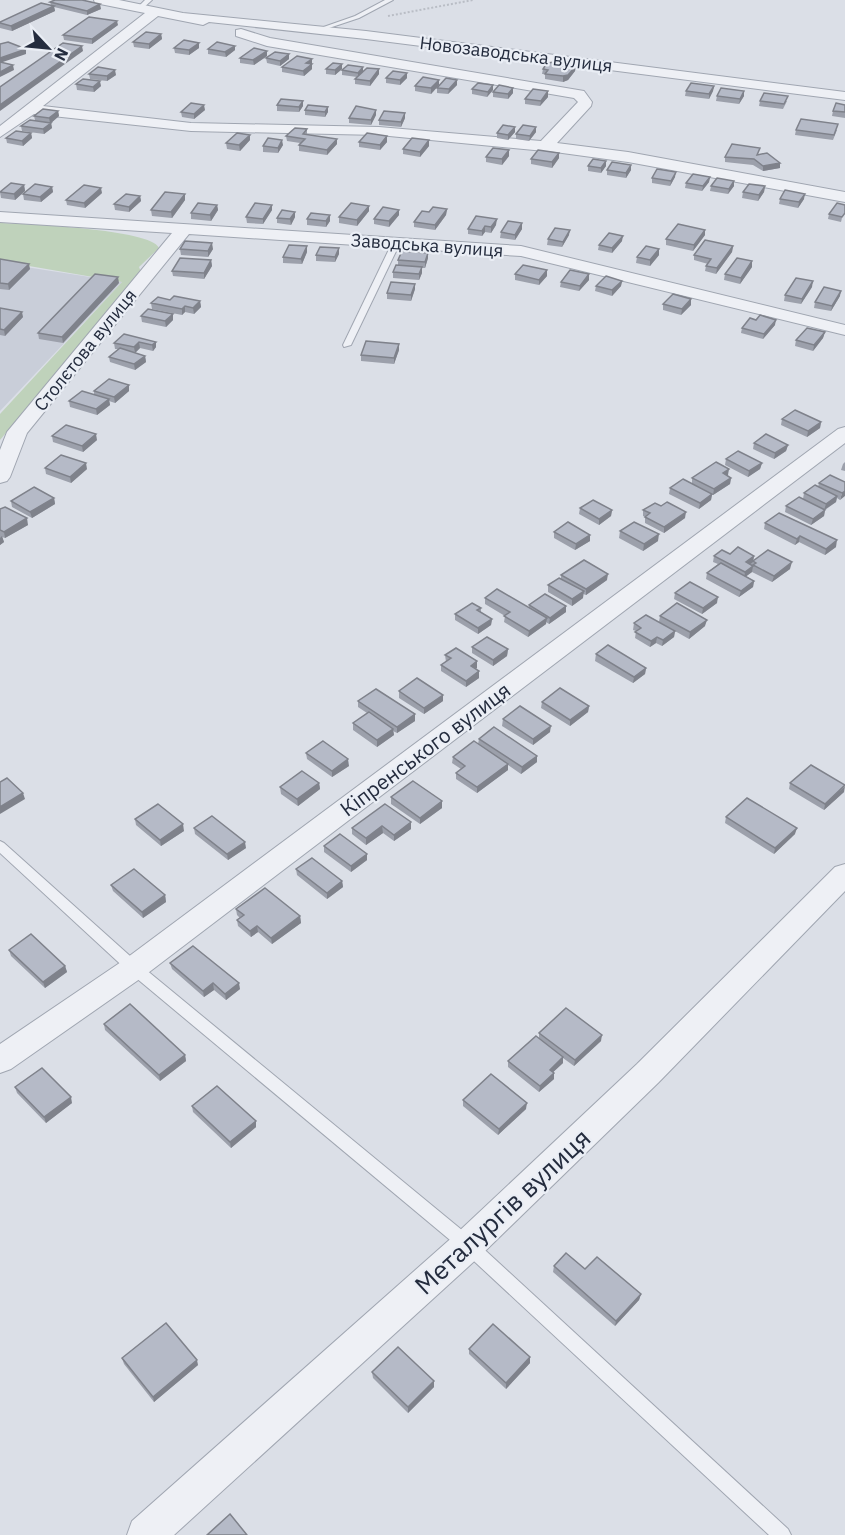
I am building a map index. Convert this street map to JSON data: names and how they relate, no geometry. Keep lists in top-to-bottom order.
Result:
{
  "streets": {
    "street": [
      "Новозаводська вулиця",
      "Заводська вулиця",
      "Столєтова вулиця",
      "Кіпренського вулиця",
      "Металургів вулиця"
    ]
  },
  "crossings": [
    ["Заводська вулиця", "Столєтова вулиця"]
  ],
  "north": "bottom right"
}
